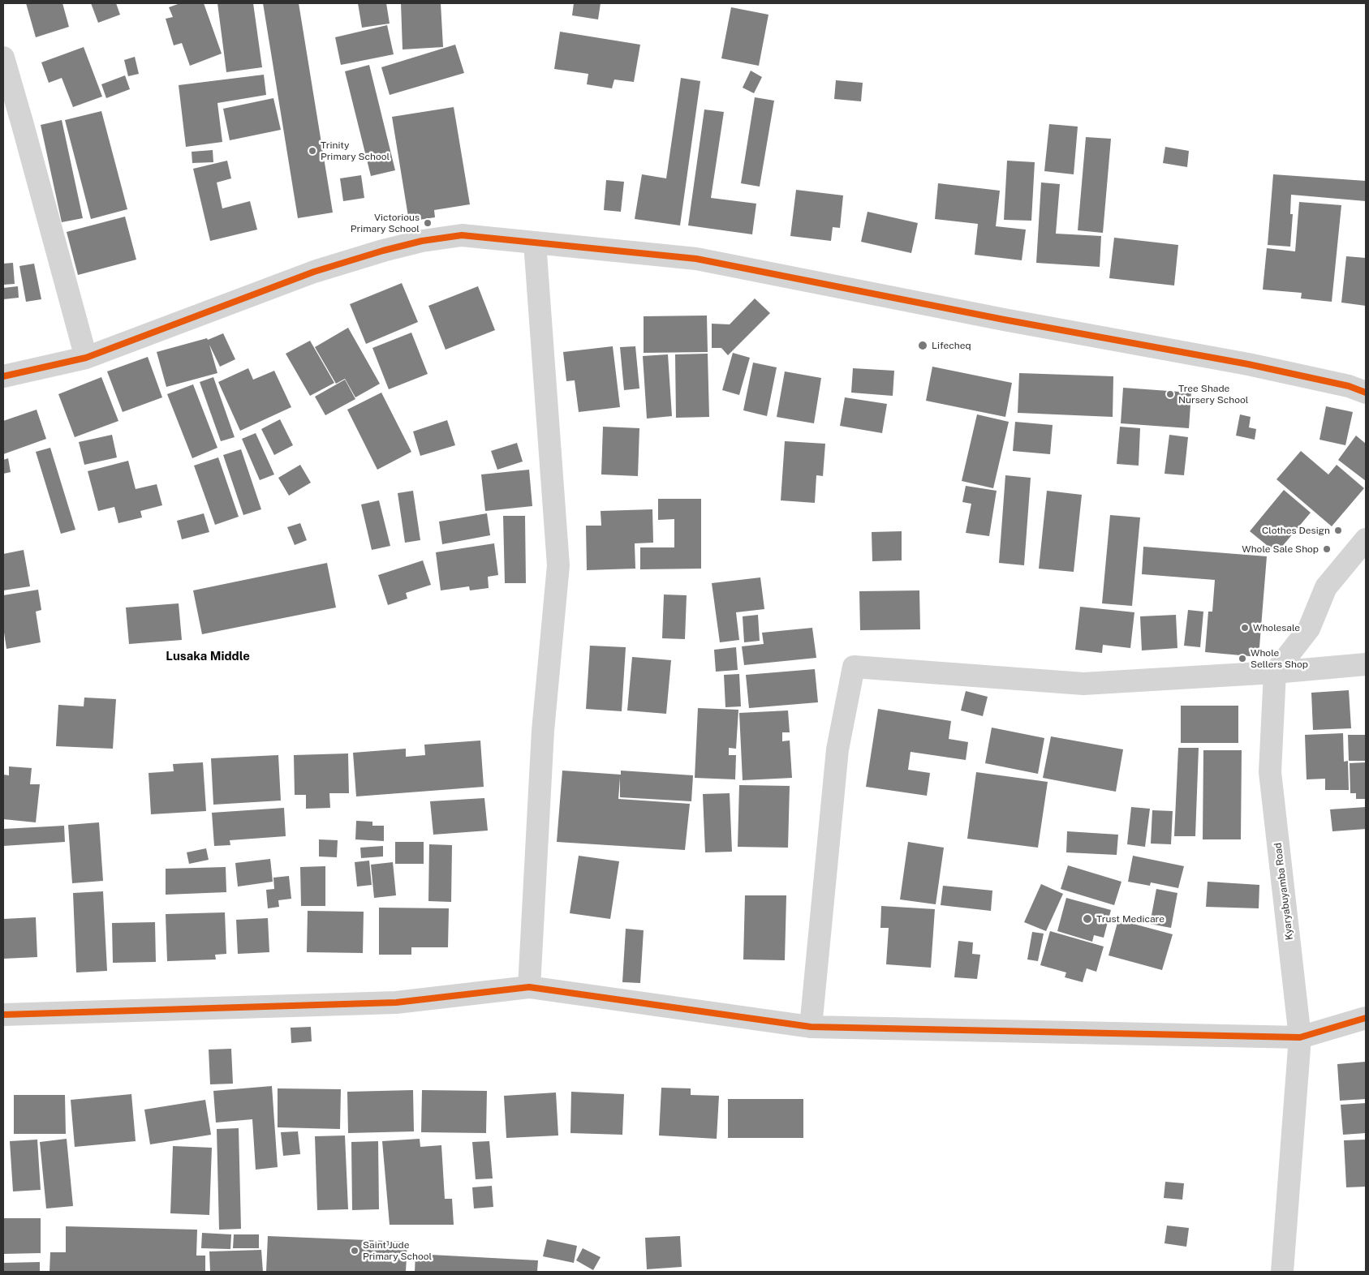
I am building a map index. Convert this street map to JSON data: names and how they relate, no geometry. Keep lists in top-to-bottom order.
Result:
{
  "streets": {
    "street": ["Kyaryabuyamba Road"]
  },
  "districts": ["Lusaka Middle"],
  "places": [
    "Trinity Primary School",
    "Victorious Primary School",
    "Lifecheq",
    "Tree Shade Nursery School",
    "Clothes Design",
    "Whole Sale Shop",
    "Wholesale",
    "Whole Sellers Shop",
    "Trust Medicare",
    "Saint Jude Primary School"
  ]
}
